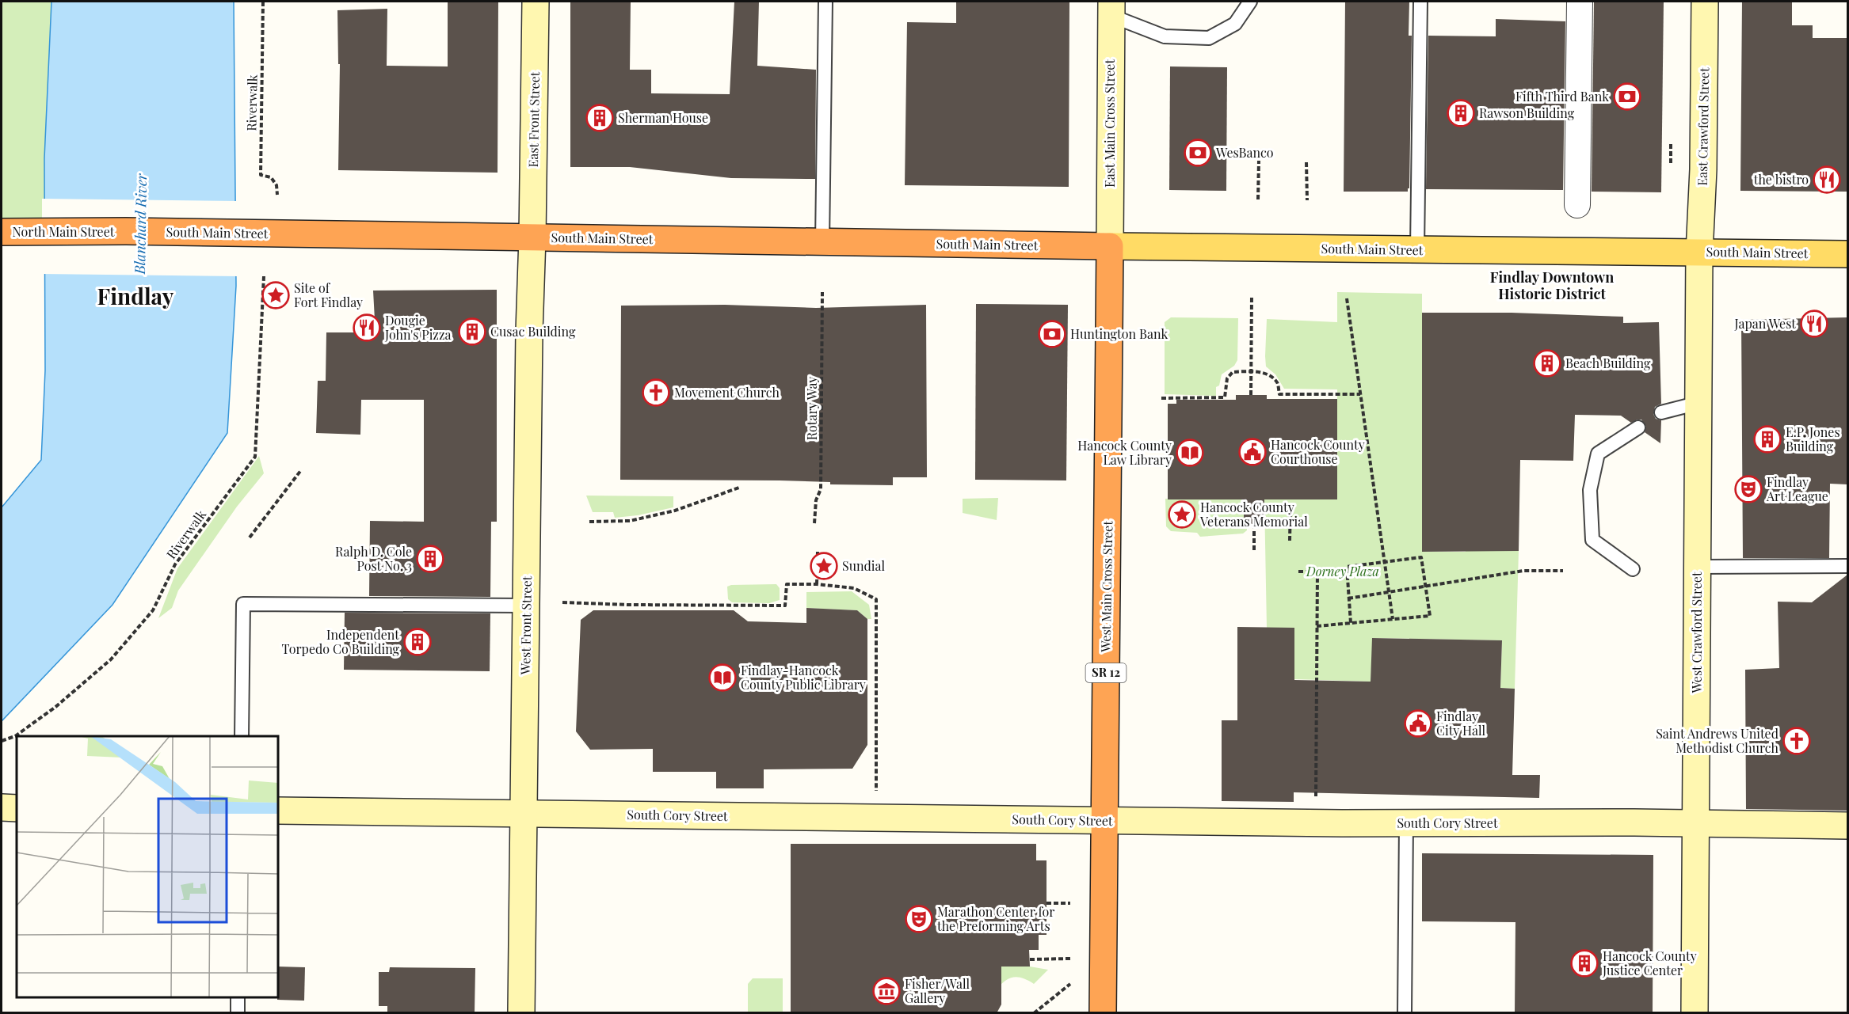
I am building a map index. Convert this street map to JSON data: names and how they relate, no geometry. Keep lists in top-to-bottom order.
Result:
{
  "streets": {
    "highway": [
      "North Main Street",
      "South Main Street",
      "West Main Cross Street",
      "SR 12"
    ],
    "street": [
      "East Front Street",
      "East Main Cross Street",
      "East Crawford Street",
      "West Front Street",
      "West Crawford Street",
      "South Cory Street"
    ],
    "path": ["Riverwalk", "Rotary Way"]
  },
  "crossings": [
    ["East Front Street", "South Main Street"],
    ["East Front Street", "West Front Street"],
    ["East Main Cross Street", "South Main Street"],
    ["East Main Cross Street", "West Main Cross Street"],
    ["East Crawford Street", "South Main Street"],
    ["East Crawford Street", "West Crawford Street"],
    ["North Main Street", "South Main Street"],
    ["South Main Street", "West Main Cross Street"],
    ["South Main Street", "West Front Street"],
    ["South Main Street", "West Crawford Street"],
    ["West Main Cross Street", "South Cory Street"],
    ["West Front Street", "South Cory Street"],
    ["West Crawford Street", "South Cory Street"]
  ],
  "districts": ["Findlay Downtown Historic District", "Findlay"],
  "water": ["Blanchard River"],
  "parks": ["Dorney Plaza"],
  "places": {
    "bank": ["Fifth Third Bank", "WesBanco", "Huntington Bank"],
    "building": [
      "Rawson Building",
      "Sherman House",
      "Cusac Building",
      "Beach Building",
      "E.P. Jones Building",
      "Ralph D. Cole Post No. 3",
      "Independent Torpedo Co Building",
      "Hancock County Justice Center"
    ],
    "restaurant": ["the bistro", "Japan West", "Dougie John's Pizza"],
    "place": ["Site of Fort Findlay", "Hancock County Veterans Memorial", "Sundial"],
    "church": ["Movement Church", "Saint Andrews United Methodist Church"],
    "public building": ["Hancock County Courthouse", "Findlay City Hall"],
    "library": ["Hancock County Law Library", "Findlay-Hancock County Public Library"],
    "theatre": ["Findlay Art League", "Marathon Center for the Preforming Arts"],
    "museum": ["Fisher/Wall Gallery"]
  }
}
